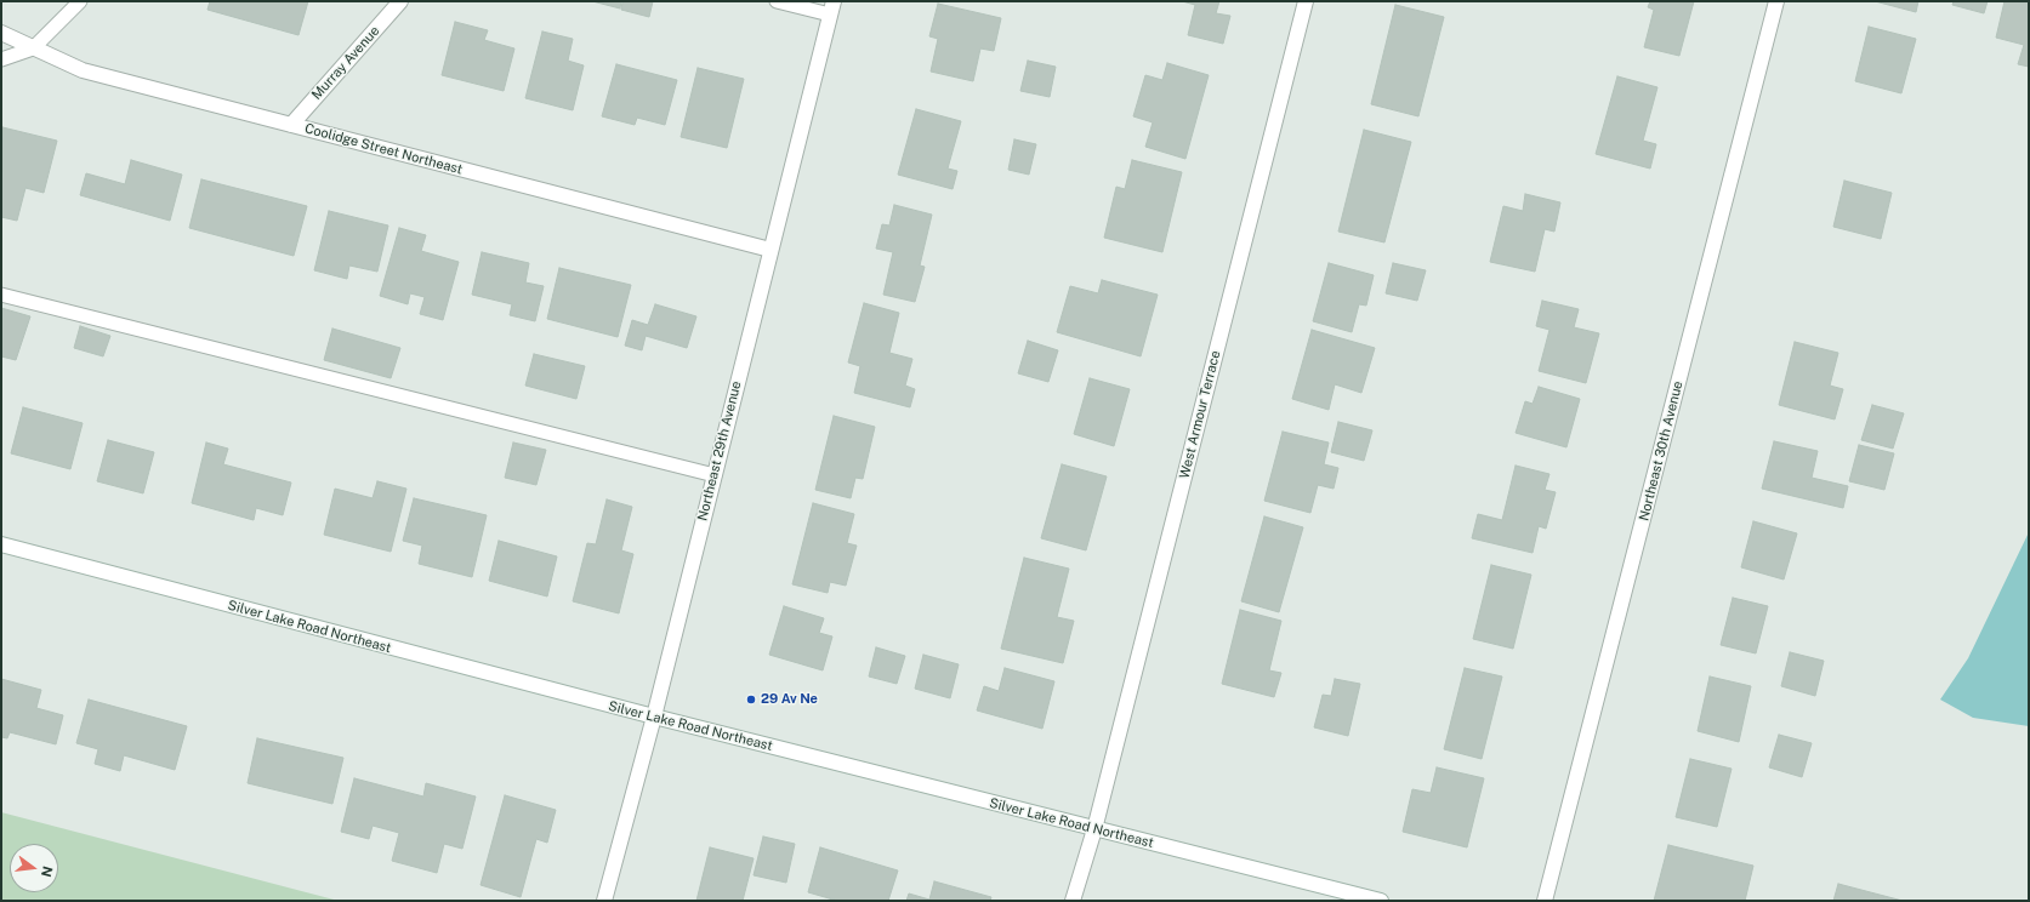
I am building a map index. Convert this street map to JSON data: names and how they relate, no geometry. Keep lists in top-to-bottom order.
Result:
{
  "streets": {
    "street": [
      "Murray Avenue",
      "Coolidge Street Northeast",
      "West Armour Terrace",
      "Northeast 29th Avenue",
      "Northeast 30th Avenue",
      "Silver Lake Road Northeast"
    ]
  },
  "crossings": [
    ["Murray Avenue", "Coolidge Street Northeast"],
    ["Coolidge Street Northeast", "Northeast 29th Avenue"],
    ["West Armour Terrace", "Silver Lake Road Northeast"],
    ["Northeast 29th Avenue", "Silver Lake Road Northeast"]
  ],
  "places": ["29 Av Ne"],
  "north": "right"
}
